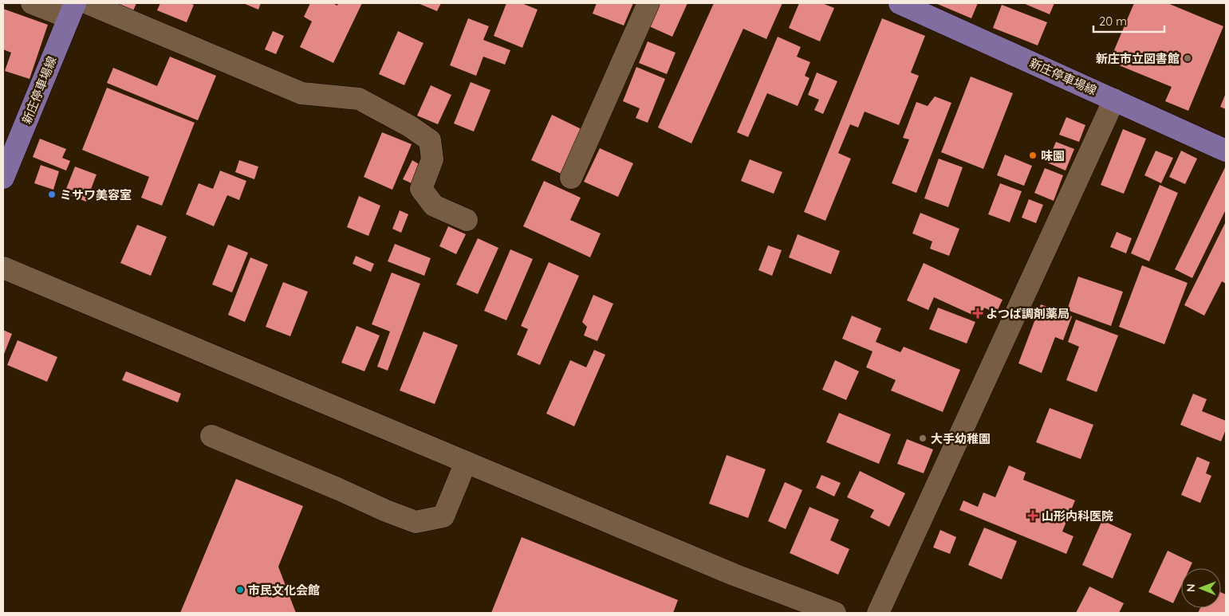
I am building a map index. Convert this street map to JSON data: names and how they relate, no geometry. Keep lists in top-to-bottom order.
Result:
{
  "streets": {
    "main road": ["新庄停車場線"]
  },
  "places": {
    "other": [
      "新庄市立図書館",
      "味園",
      "ミサワ美容室",
      "大手幼稚園",
      "市民文化会館"
    ],
    "health": ["よつば調剤薬局", "山形内科医院"]
  },
  "scale_bar": "20 m",
  "north": "left"
}
